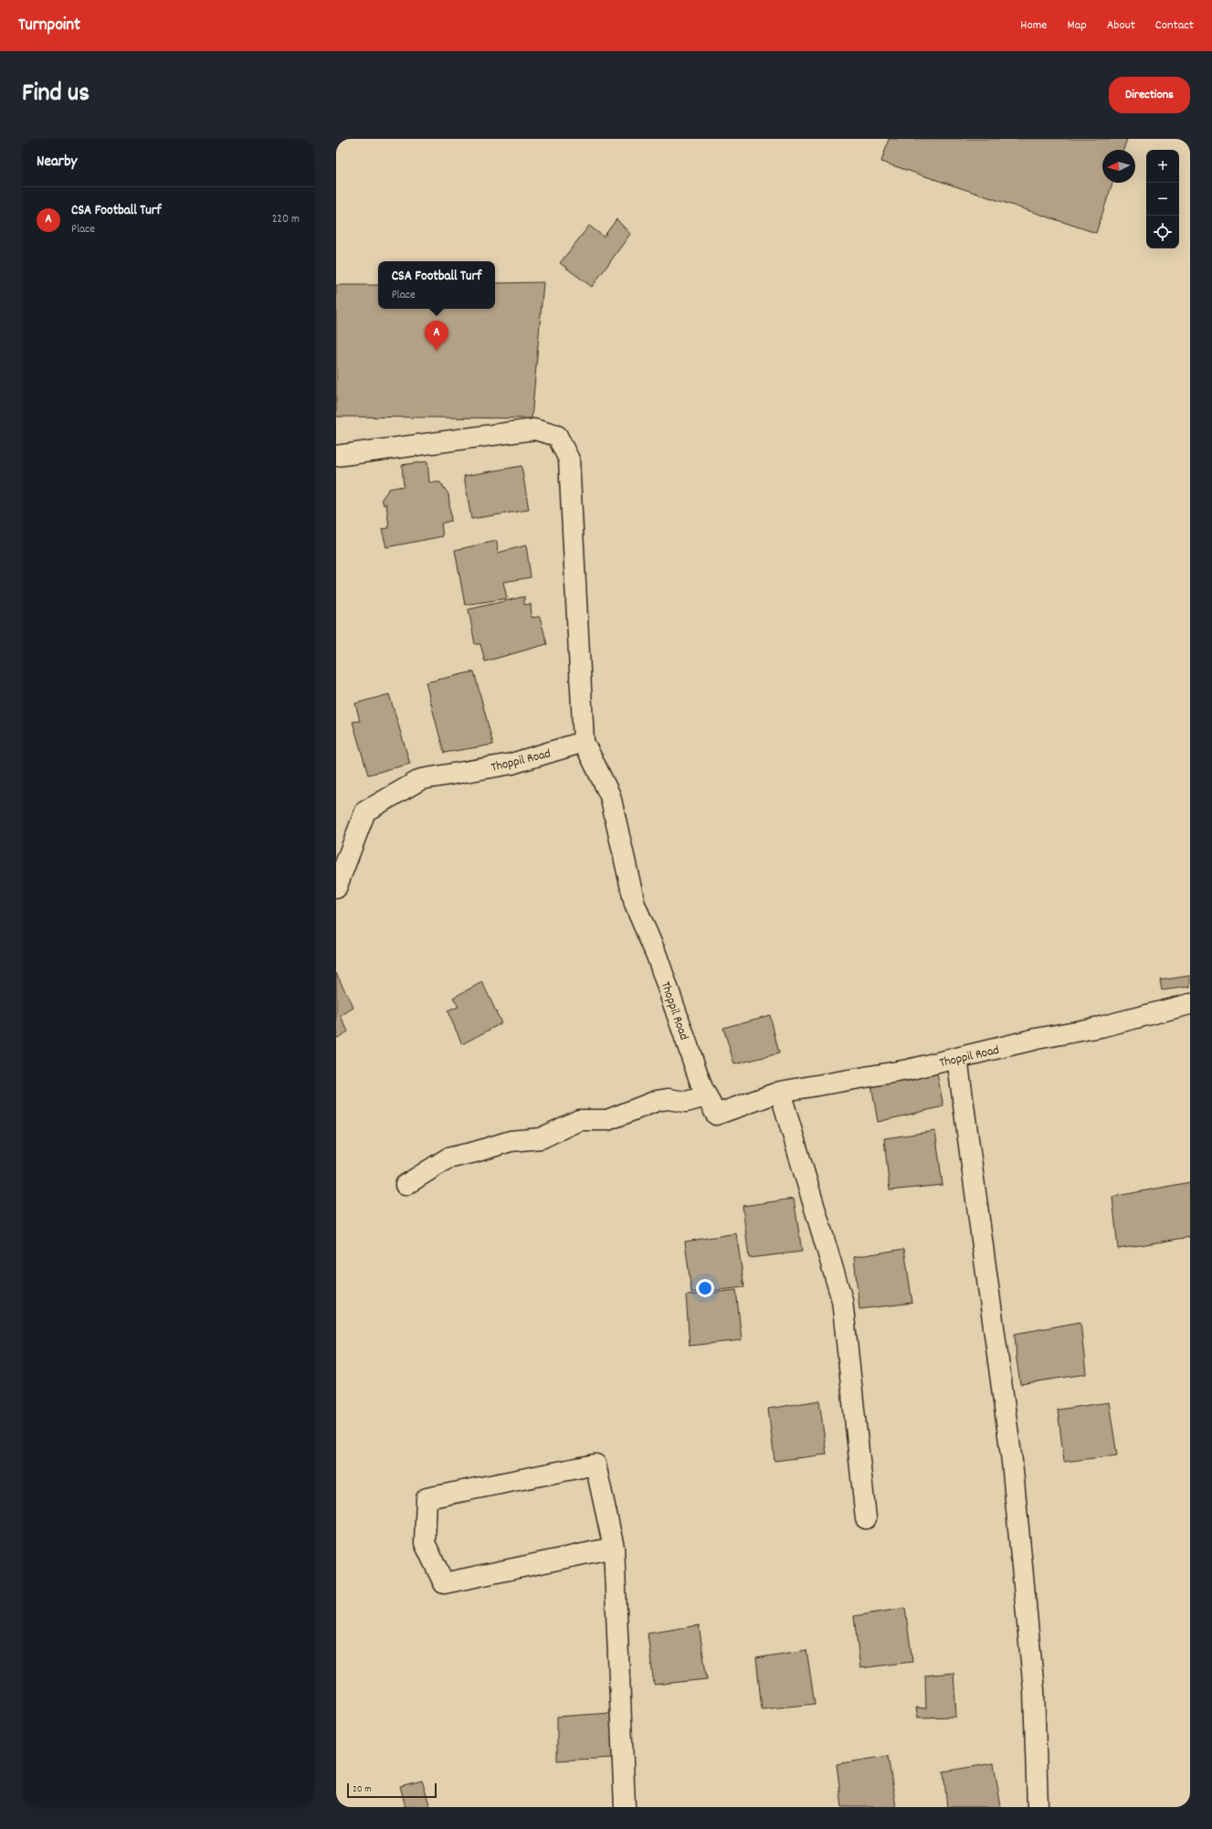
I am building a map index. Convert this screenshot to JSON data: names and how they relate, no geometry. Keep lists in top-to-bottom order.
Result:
{
  "streets": {
    "street": ["Thoppil Road"]
  },
  "scale_bar": "20 m",
  "north": "left",
  "page": {
    "header": "Turnpoint",
    "nav": [
      "Home",
      "Map",
      "About",
      "Contact"
    ],
    "title": "Find us",
    "buttons": "Directions",
    "heading": "Nearby",
    "map_buttons": ["+", "−"],
    "list": [
      {
        "mark": "A",
        "name": "CSA Football Turf",
        "note": "Place",
        "value": "220 m"
      }
    ],
    "popup": ["CSA Football Turf", "Place"],
    "pins": "A",
    "scale": "20 m"
  }
}
